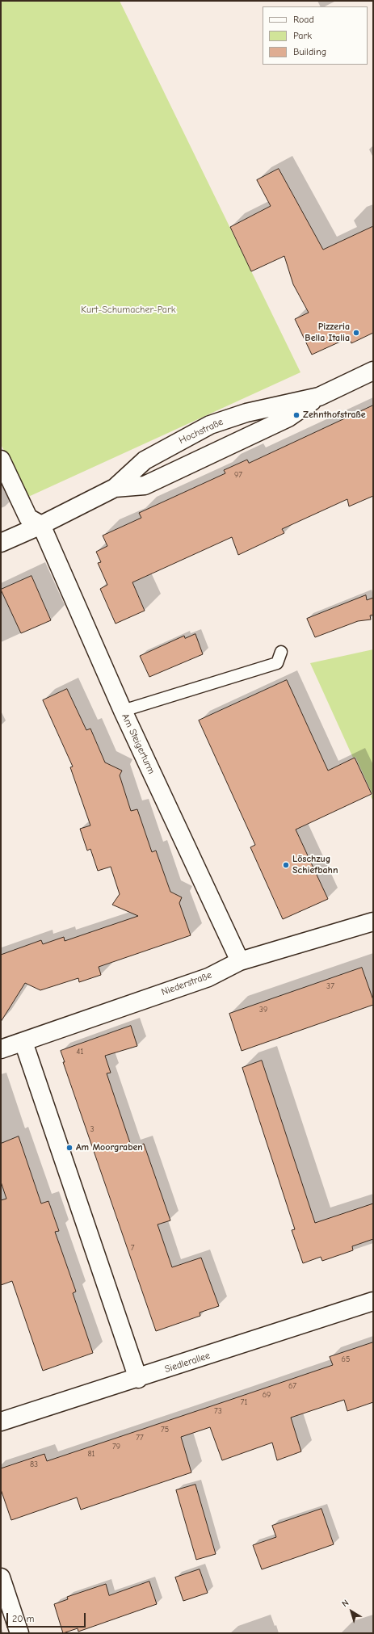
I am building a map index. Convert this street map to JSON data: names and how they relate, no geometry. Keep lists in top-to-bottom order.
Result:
{
  "streets": {
    "street": [
      "Hochstraße",
      "Am Steigerturm",
      "Niederstraße",
      "Siedlerallee"
    ]
  },
  "crossings": [
    ["Hochstraße", "Am Steigerturm"],
    ["Am Steigerturm", "Niederstraße"]
  ],
  "parks": ["Kurt-Schumacher-Park"],
  "places": [
    "Pizzeria Bella Italia",
    "Zehnthofstraße",
    "Löschzug Schiefbahn",
    "Am Moorgraben"
  ],
  "house_numbers": [
    "97",
    "37",
    "39",
    "41",
    "3",
    "7",
    "65",
    "67",
    "69",
    "71",
    "73",
    "75",
    "77",
    "79",
    "81",
    "83"
  ],
  "legend": ["Road", "Park", "Building"],
  "scale_bar": "20 m",
  "north": "top left"
}
